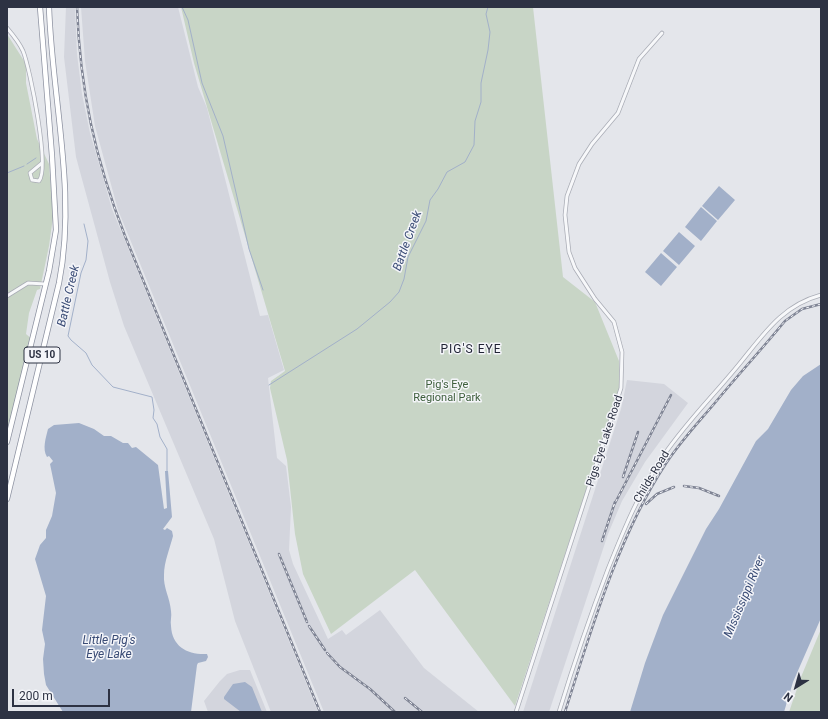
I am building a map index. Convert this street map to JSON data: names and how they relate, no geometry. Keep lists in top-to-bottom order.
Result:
{
  "streets": {
    "highway": ["US 10"],
    "street": ["Pigs Eye Lake Road", "Childs Road"]
  },
  "districts": ["PIG'S EYE"],
  "water": ["Battle Creek", "Mississippi River", "Little Pig's Eye Lake"],
  "parks": ["Pig's Eye Regional Park"],
  "scale_bar": "200 m",
  "north": "bottom left"
}
